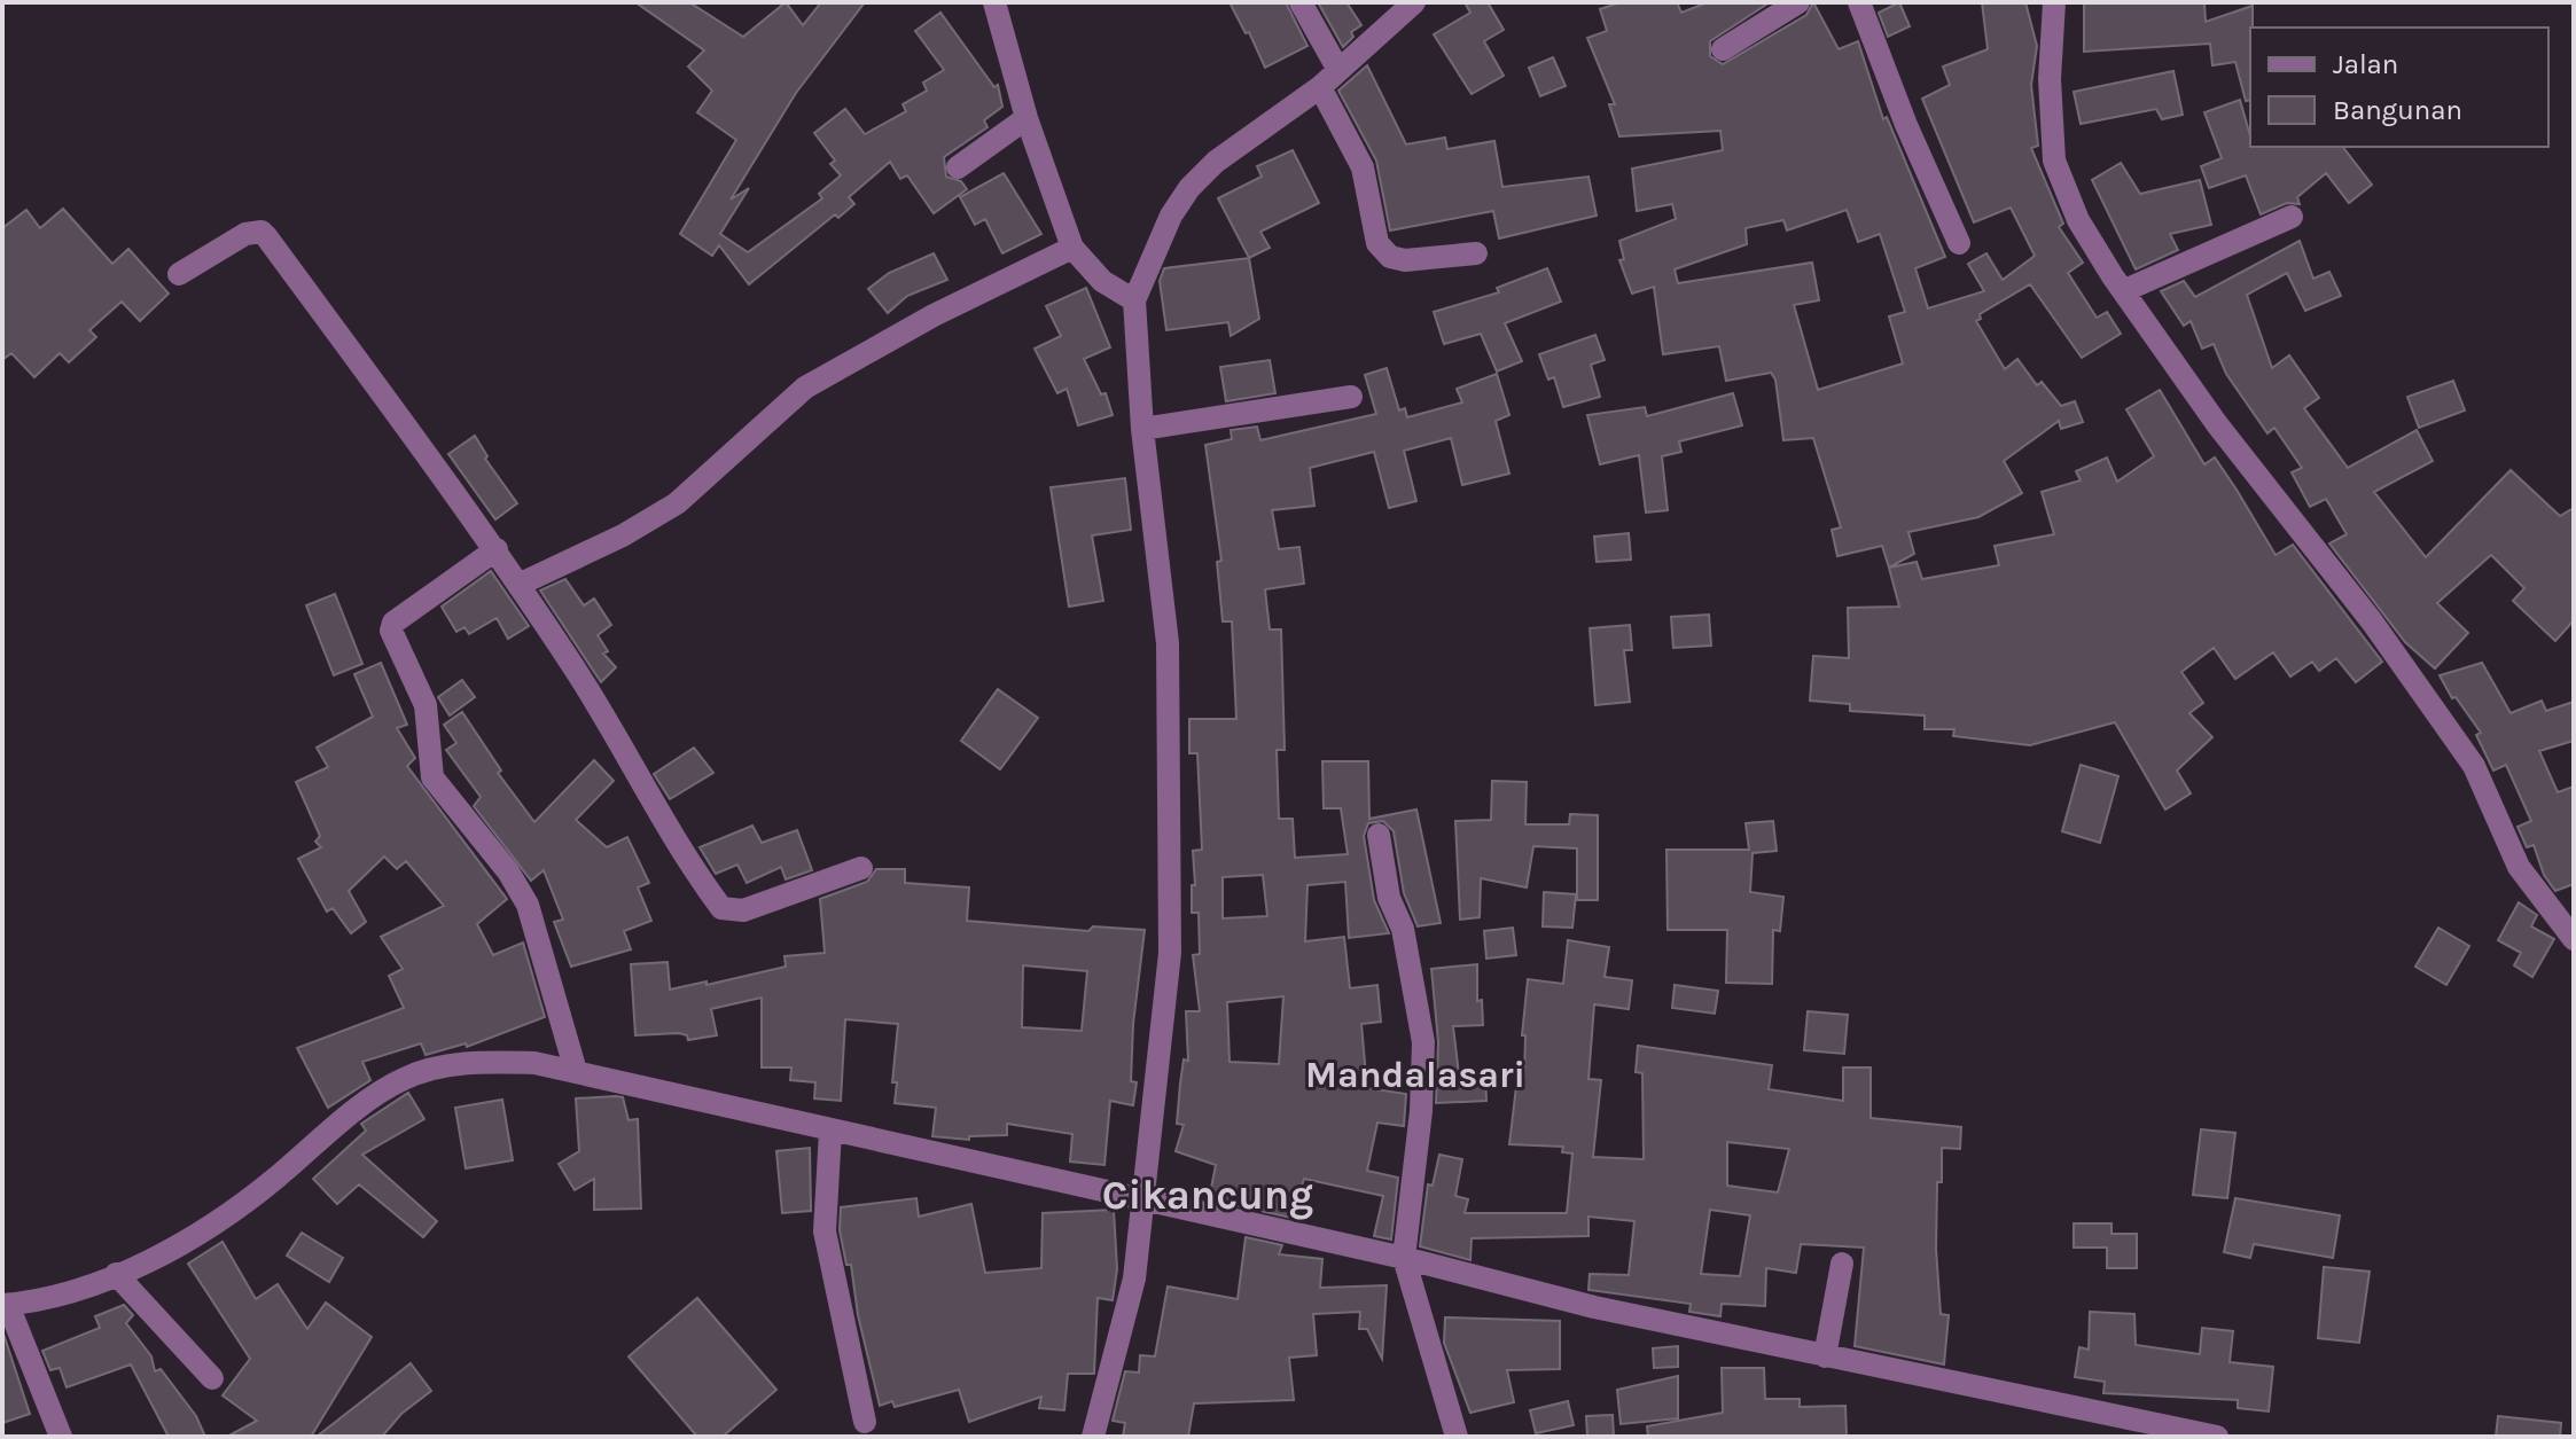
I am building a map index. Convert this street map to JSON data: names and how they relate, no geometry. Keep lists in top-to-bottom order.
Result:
{
  "districts": ["Mandalasari", "Cikancung"],
  "legend": ["Jalan", "Bangunan"]
}
